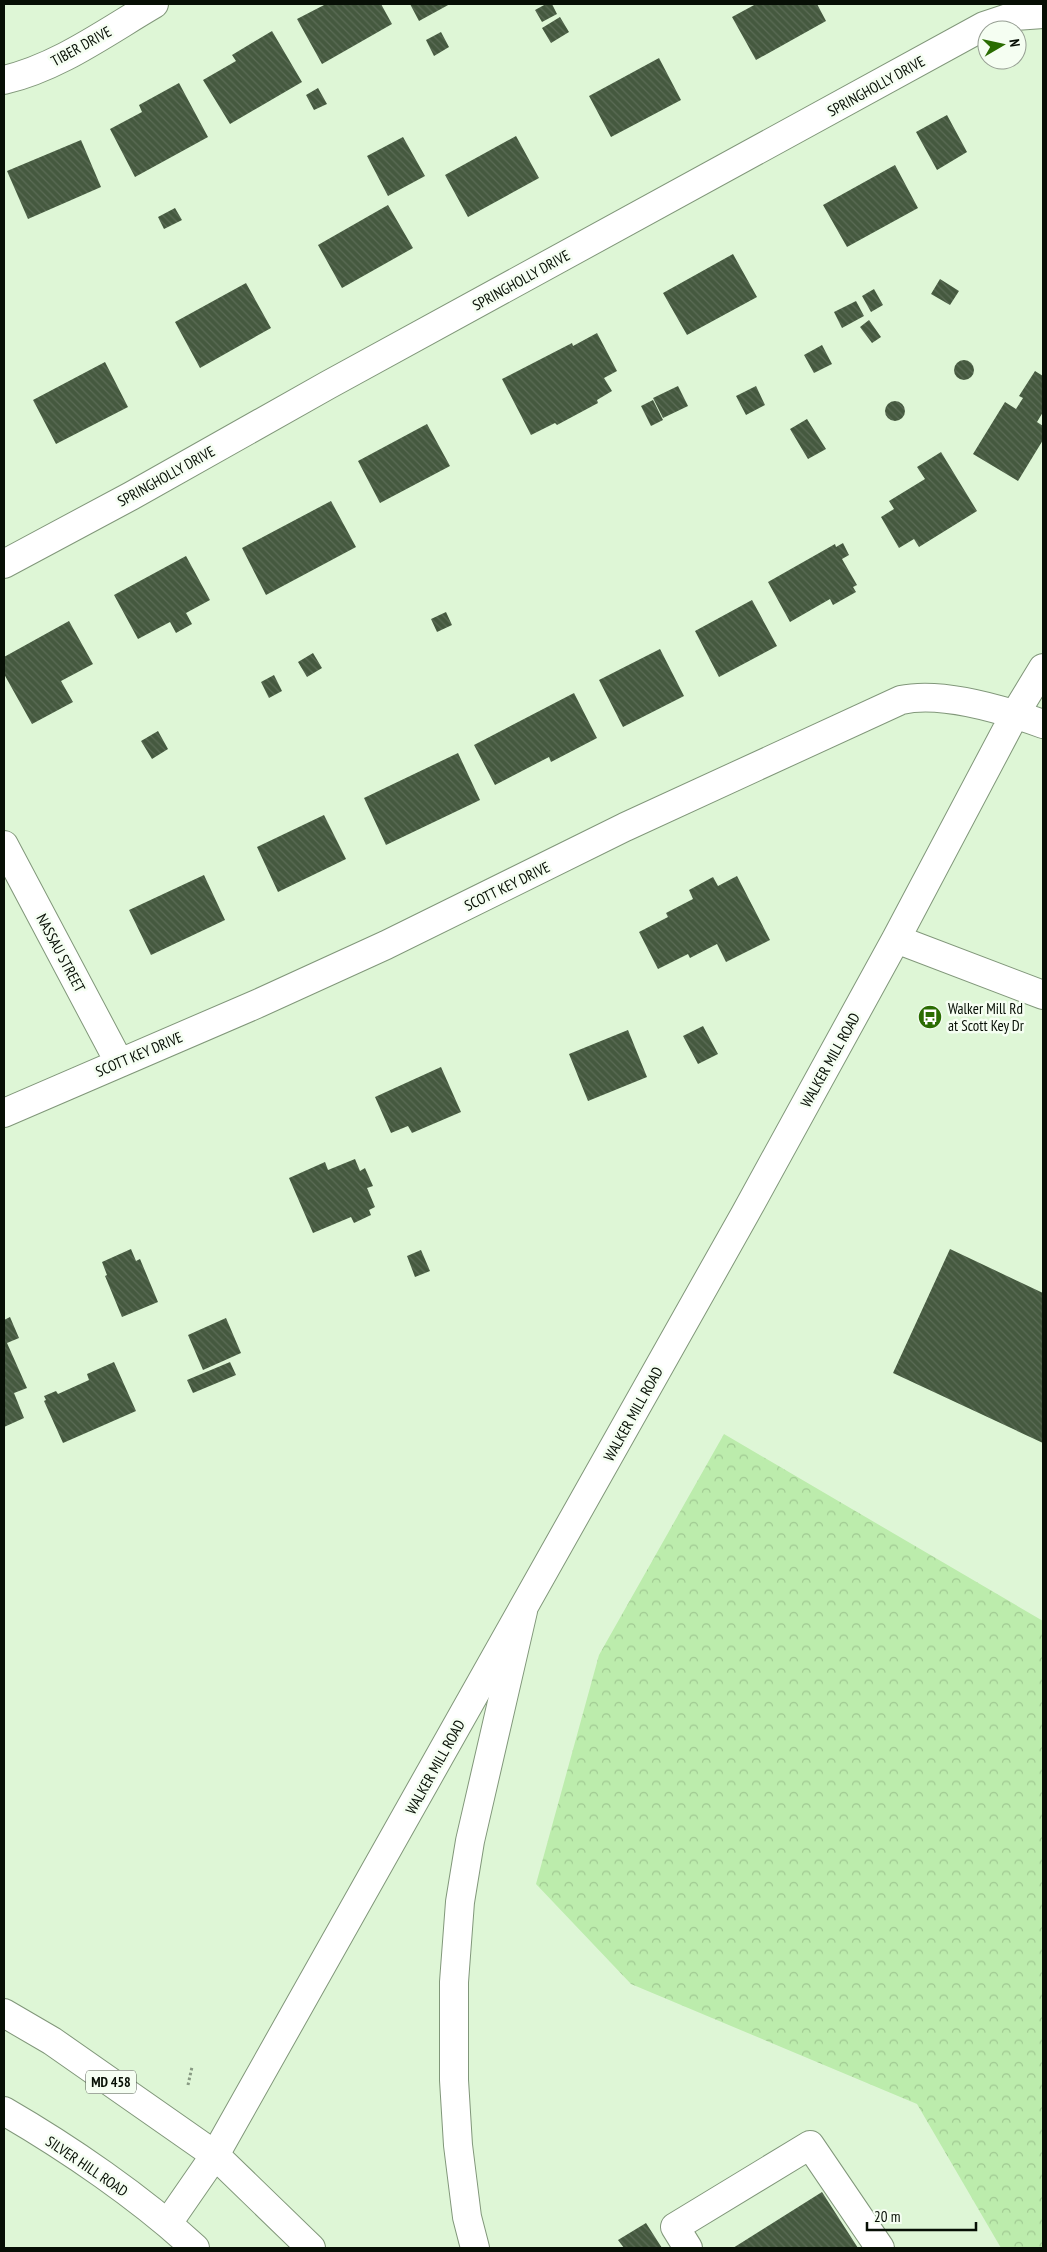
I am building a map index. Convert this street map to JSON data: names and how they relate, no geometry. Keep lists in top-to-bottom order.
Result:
{
  "streets": {
    "street": [
      "TIBER DRIVE",
      "SPRINGHOLLY DRIVE",
      "SCOTT KEY DRIVE",
      "NASSAU STREET",
      "WALKER MILL ROAD",
      "MD 458",
      "SILVER HILL ROAD"
    ]
  },
  "crossings": [
    ["SCOTT KEY DRIVE", "NASSAU STREET"],
    ["SCOTT KEY DRIVE", "WALKER MILL ROAD"],
    ["WALKER MILL ROAD", "MD 458"],
    ["WALKER MILL ROAD", "SILVER HILL ROAD"]
  ],
  "places": {
    "bus stop": ["Walker Mill Rd at Scott Key Dr"]
  },
  "scale_bar": "20 m",
  "north": "right"
}
